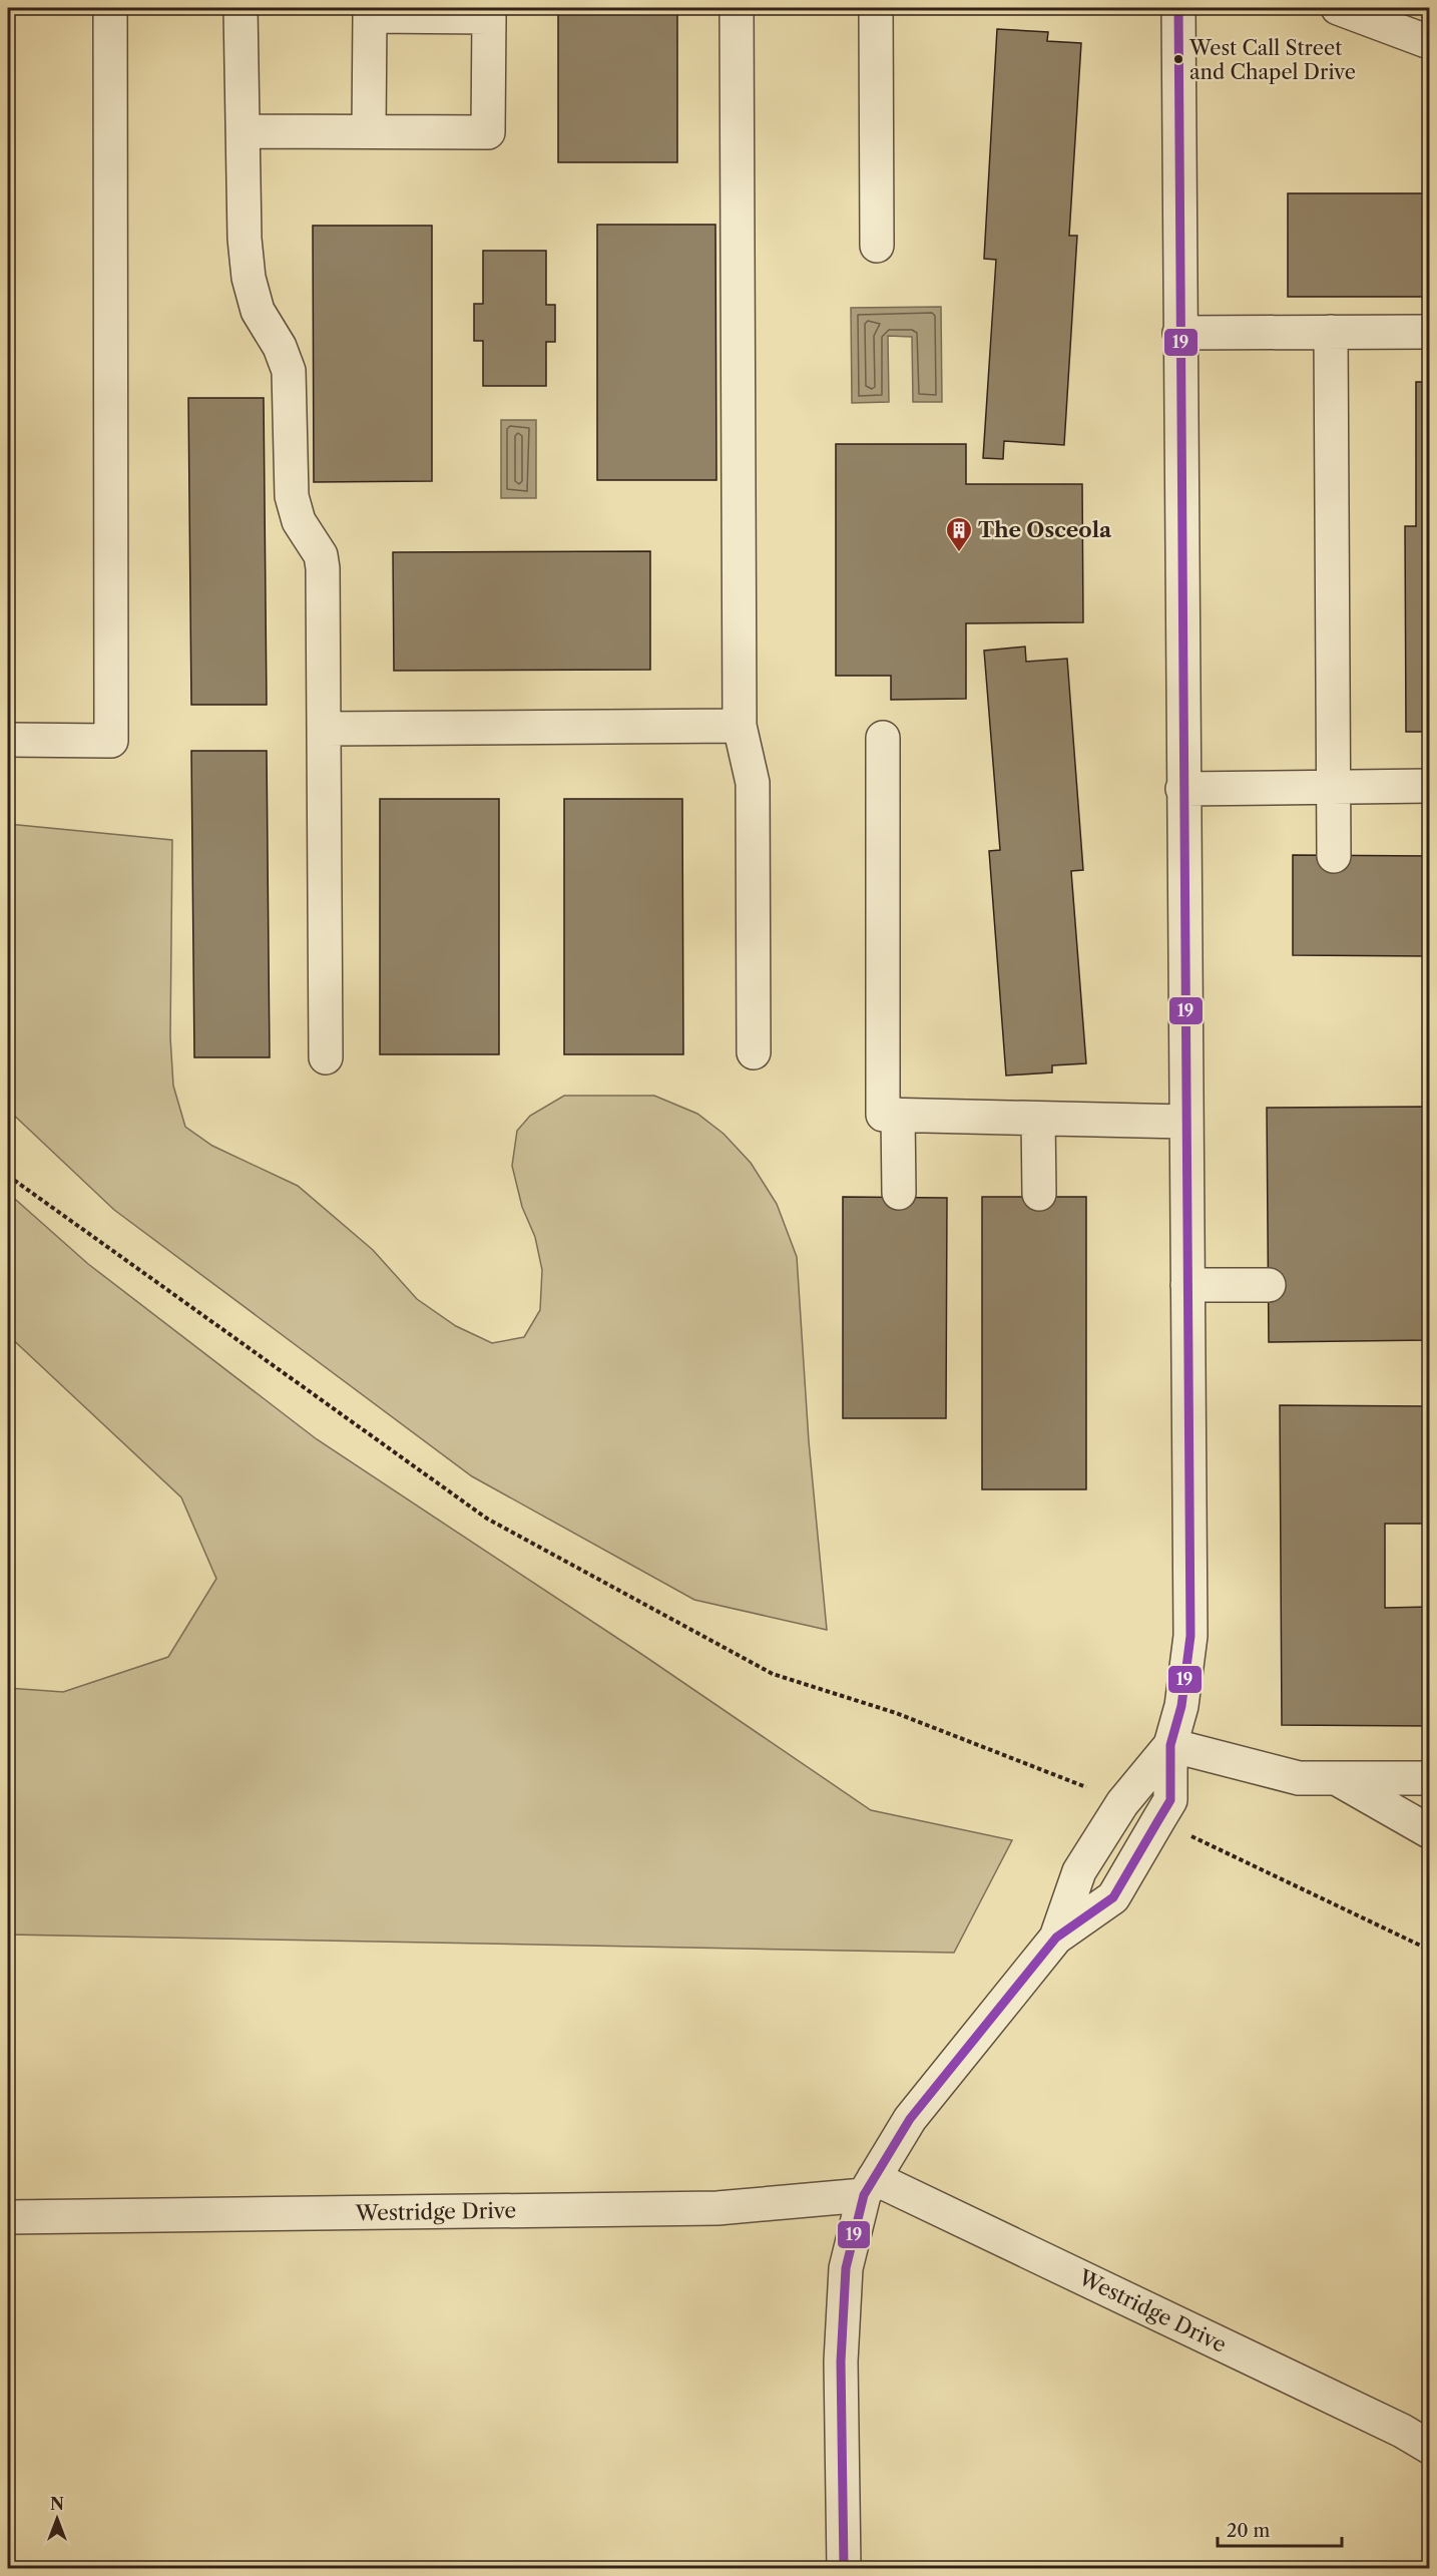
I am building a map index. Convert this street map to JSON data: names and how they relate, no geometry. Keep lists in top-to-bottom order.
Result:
{
  "streets": {
    "street": ["Westridge Drive"]
  },
  "places": {
    "other": ["West Call Street and Chapel Drive"],
    "building": ["The Osceola"]
  },
  "lines": ["transit line 19"],
  "scale_bar": "20 m",
  "north": "top"
}
